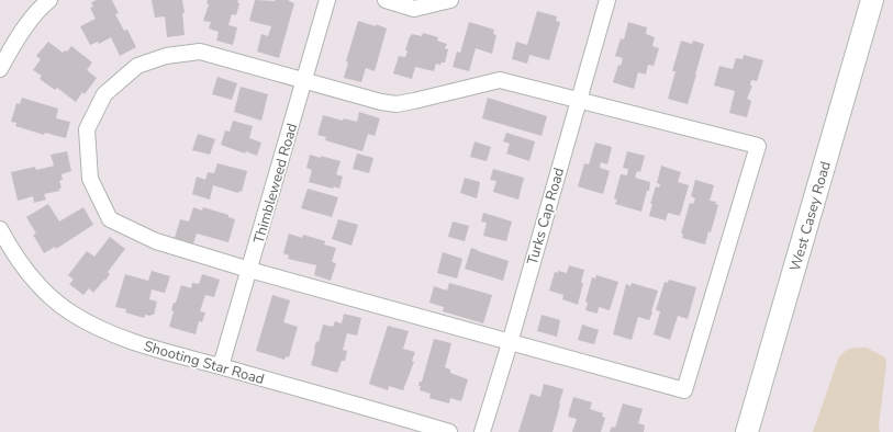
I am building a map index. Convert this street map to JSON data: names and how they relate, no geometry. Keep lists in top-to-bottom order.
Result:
{
  "streets": {
    "main road": ["West Casey Road"],
    "street": ["Thimbleweed Road", "Turks Cap Road", "Shooting Star Road"]
  },
  "crossings": [
    ["Thimbleweed Road", "Shooting Star Road"]
  ]
}
